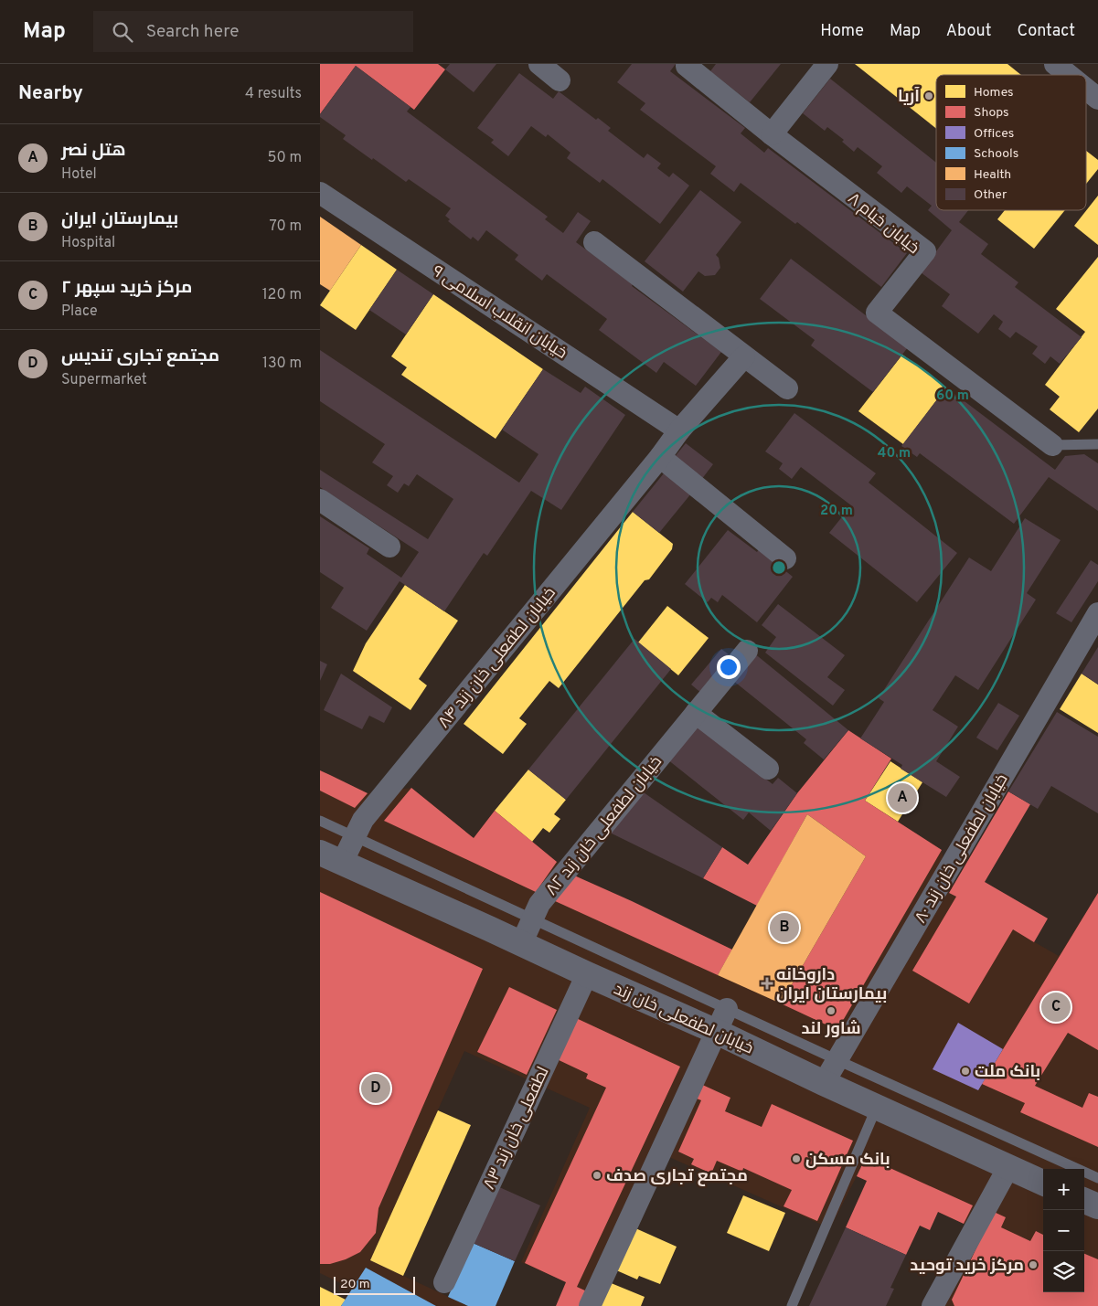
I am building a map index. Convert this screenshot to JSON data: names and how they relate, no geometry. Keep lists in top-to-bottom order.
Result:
{
  "streets": {
    "street": [
      "خیابان خیام ۸",
      "خیابان انقلاب اسلامی ۹",
      "خیابان لطفعلی خان زند ۸۴",
      "خیابان لطفعلی خان زند ۸۲",
      "خیابان لطفعلی خان زند ۸۰",
      "خیابان لطفعلی خان زند",
      "لطفعلی خان زند ۸۳"
    ]
  },
  "crossings": [
    ["خیابان انقلاب اسلامی ۹", "خیابان لطفعلی خان زند ۸۴"],
    ["خیابان لطفعلی خان زند ۸۴", "خیابان لطفعلی خان زند"],
    ["خیابان لطفعلی خان زند ۸۲", "خیابان لطفعلی خان زند"],
    ["خیابان لطفعلی خان زند ۸۰", "خیابان لطفعلی خان زند"],
    ["خیابان لطفعلی خان زند", "لطفعلی خان زند ۸۳"]
  ],
  "places": {
    "other": [
      "آریا",
      "شاور لند",
      "بانک ملت",
      "بانک مسکن",
      "مجتمع تجاری صدف",
      "مرکز خرید توحید"
    ],
    "health": ["داروخانه بیمارستان ایران"]
  },
  "legend": [
    "Homes",
    "Shops",
    "Offices",
    "Schools",
    "Health",
    "Other"
  ],
  "scale_bar": "20 m",
  "page": {
    "header": "Map",
    "search": "Search here",
    "nav": [
      "Home",
      "Map",
      "About",
      "Contact"
    ],
    "heading": ["Nearby", "4 results"],
    "list": [
      {
        "mark": "A",
        "name": "هتل نصر",
        "note": "Hotel",
        "value": "50 m"
      },
      {
        "mark": "B",
        "name": "بیمارستان ایران",
        "note": "Hospital",
        "value": "70 m"
      },
      {
        "mark": "C",
        "name": "مرکز خرید سپهر ۲",
        "note": "Place",
        "value": "120 m"
      },
      {
        "mark": "D",
        "name": "مجتمع تجاری تندیس",
        "note": "Supermarket",
        "value": "130 m"
      }
    ],
    "pins": [
      "A",
      "B",
      "C",
      "D"
    ],
    "map_buttons": ["+", "−"],
    "scale": "20 m"
  },
  "rings": ["60 m", "40 m", "20 m"]
}
